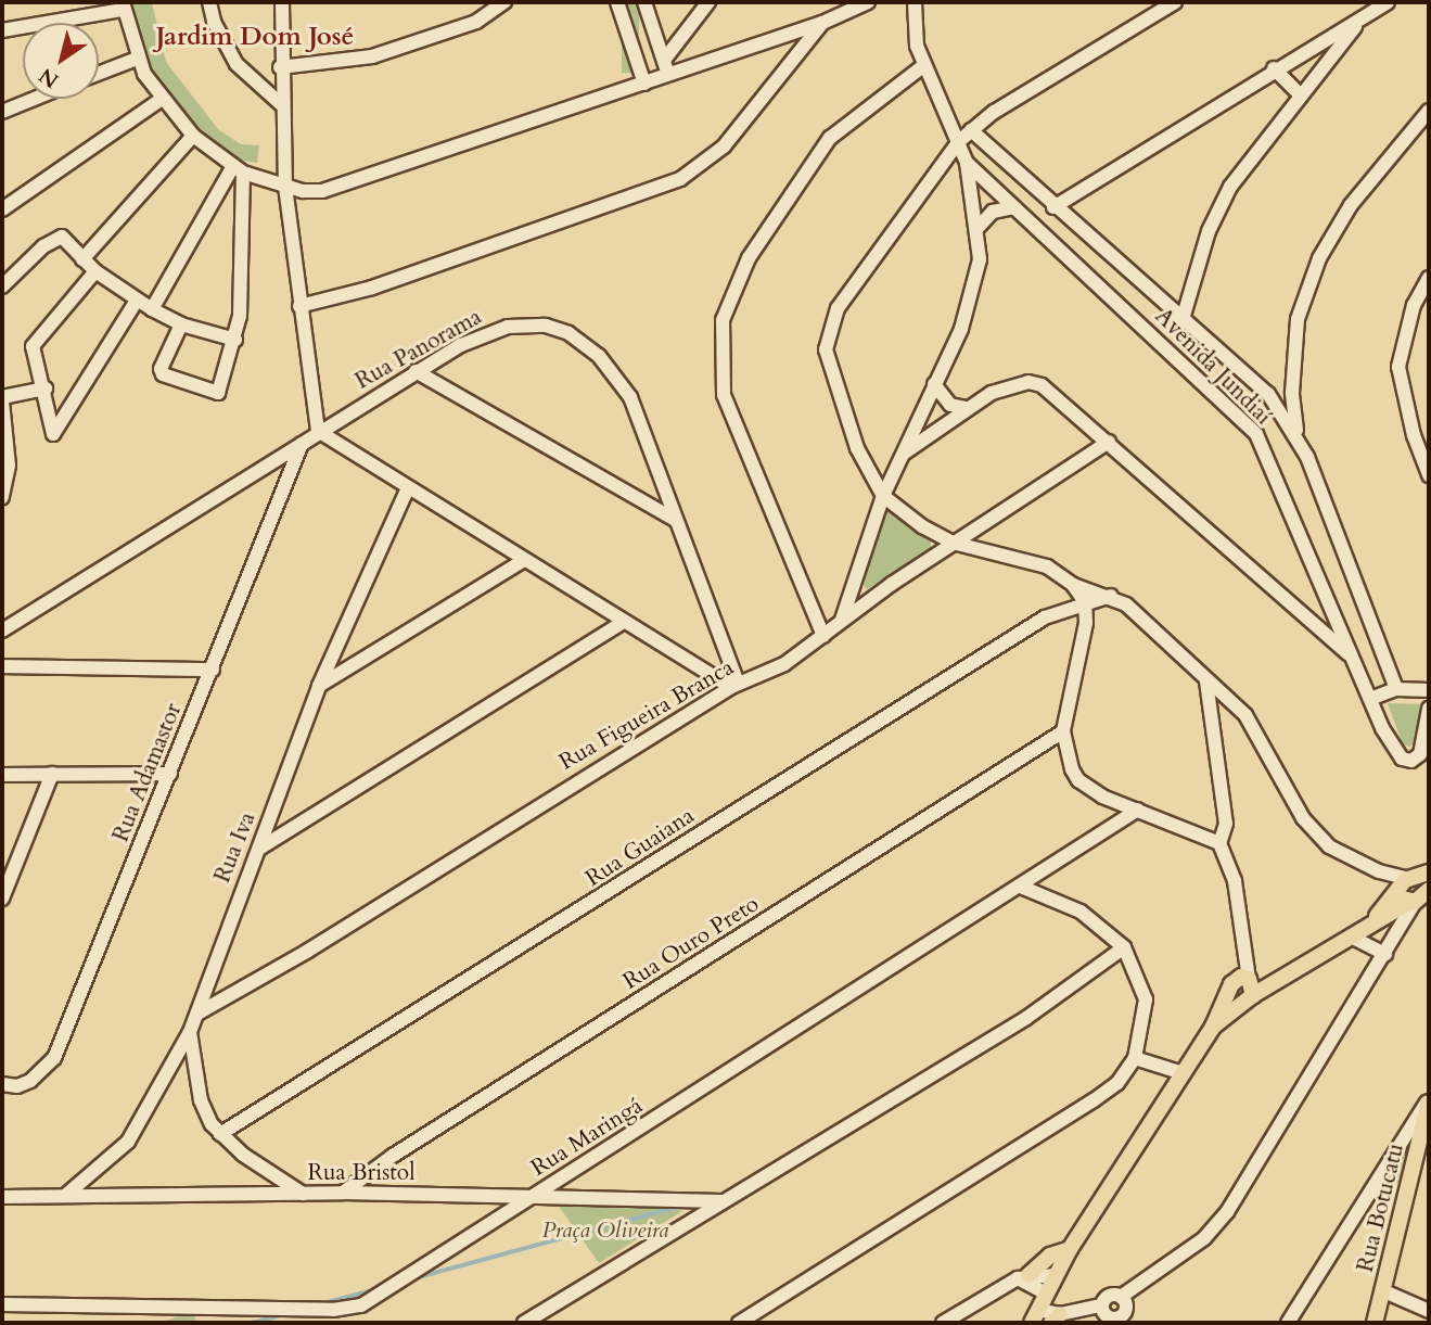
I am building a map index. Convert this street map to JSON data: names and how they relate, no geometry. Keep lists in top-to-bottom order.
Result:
{
  "streets": {
    "main road": ["Rua Botucatu"],
    "street": [
      "Rua Panorama",
      "Avenida Jundiaí",
      "Rua Figueira Branca",
      "Rua Adamastor",
      "Rua Iva",
      "Rua Guaiana",
      "Rua Ouro Preto",
      "Rua Maringá",
      "Rua Bristol"
    ]
  },
  "crossings": [
    ["Rua Panorama", "Rua Figueira Branca"],
    ["Rua Panorama", "Rua Adamastor"],
    ["Rua Figueira Branca", "Rua Iva"],
    ["Rua Iva", "Rua Bristol"],
    ["Rua Ouro Preto", "Rua Bristol"],
    ["Rua Maringá", "Rua Bristol"]
  ],
  "districts": ["Jardim Dom José"],
  "parks": ["Praça Oliveira"],
  "north": "bottom left"
}
